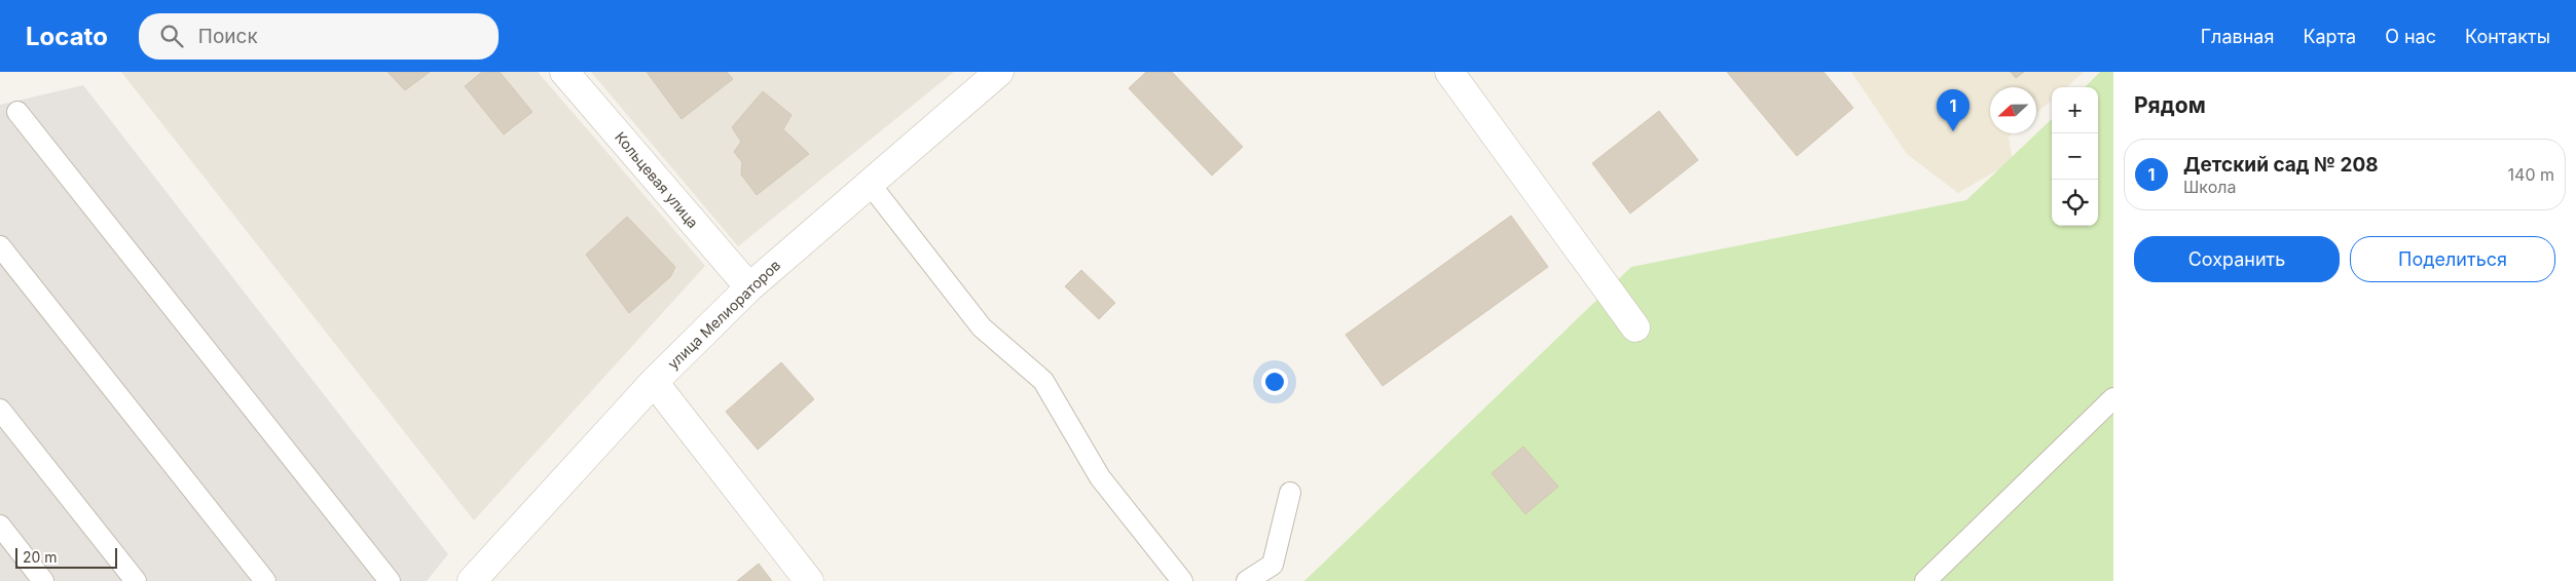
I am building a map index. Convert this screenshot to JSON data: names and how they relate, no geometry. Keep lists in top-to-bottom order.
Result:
{
  "streets": {
    "street": ["Кольцевая улица", "улица Мелиораторов"]
  },
  "crossings": [
    ["Кольцевая улица", "улица Мелиораторов"]
  ],
  "scale_bar": "20 m",
  "north": "left",
  "page": {
    "header": "Locato",
    "search": "Поиск",
    "nav": [
      "Главная",
      "Карта",
      "О нас",
      "Контакты"
    ],
    "heading": "Рядом",
    "map_buttons": ["+", "−"],
    "pins": "1",
    "list": [
      {
        "mark": "1",
        "name": "Детский сад № 208",
        "note": "Школа",
        "value": "140 m"
      }
    ],
    "buttons": ["Сохранить", "Поделиться"],
    "scale": "20 m"
  }
}
